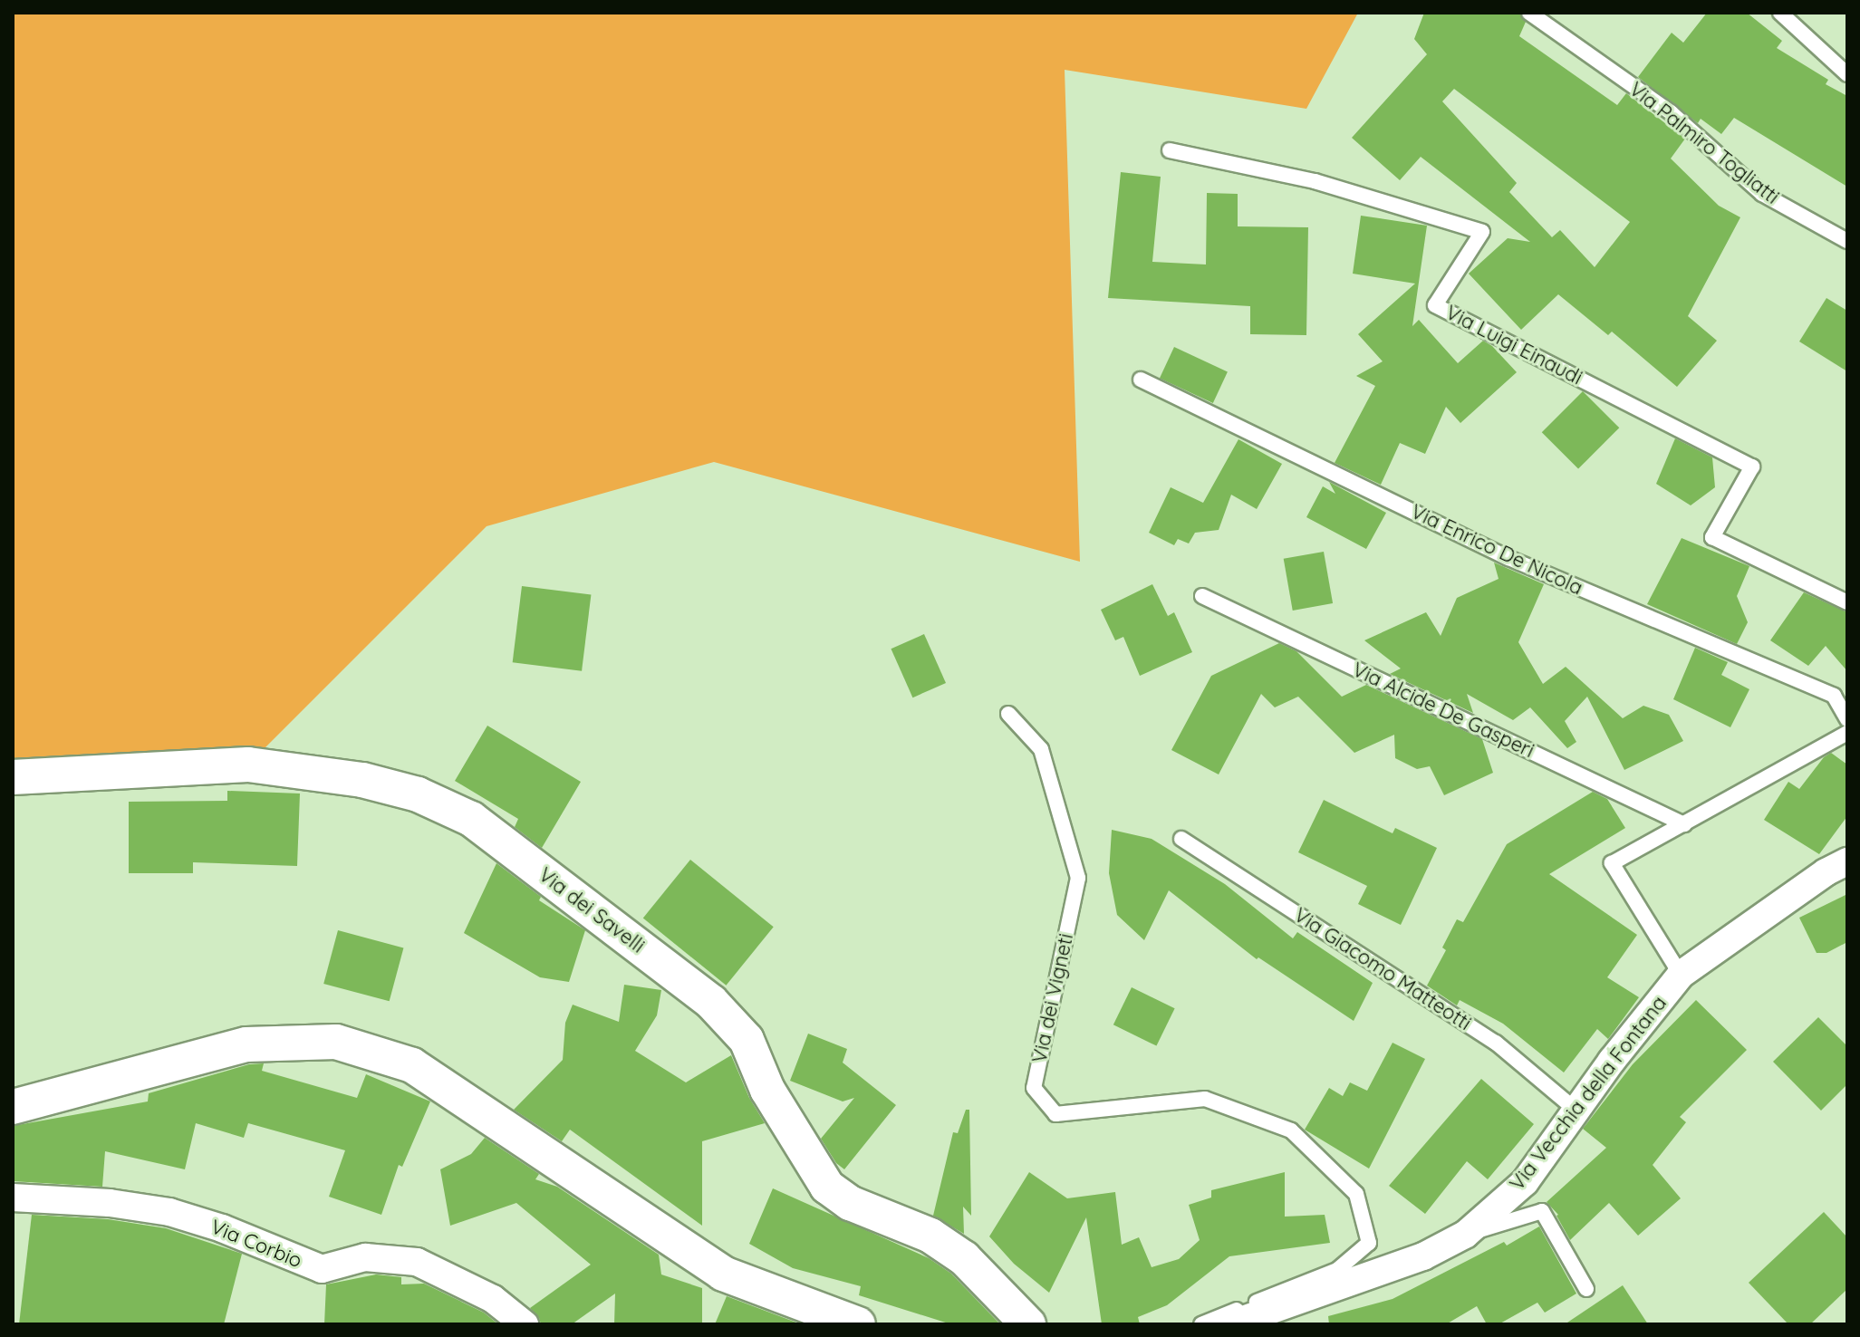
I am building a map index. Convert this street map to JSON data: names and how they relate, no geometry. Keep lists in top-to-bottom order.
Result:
{
  "streets": {
    "street": ["Via dei Savelli", "Via Vecchia della Fontana", "Via Corbio"],
    "lane": [
      "Via Palmiro Togliatti",
      "Via Luigi Einaudi",
      "Via Enrico De Nicola",
      "Via Alcide De Gasperi",
      "Via Giacomo Matteotti",
      "Via dei Vigneti"
    ]
  },
  "crossings": [
    ["Via Giacomo Matteotti", "Via Vecchia della Fontana"]
  ]
}
